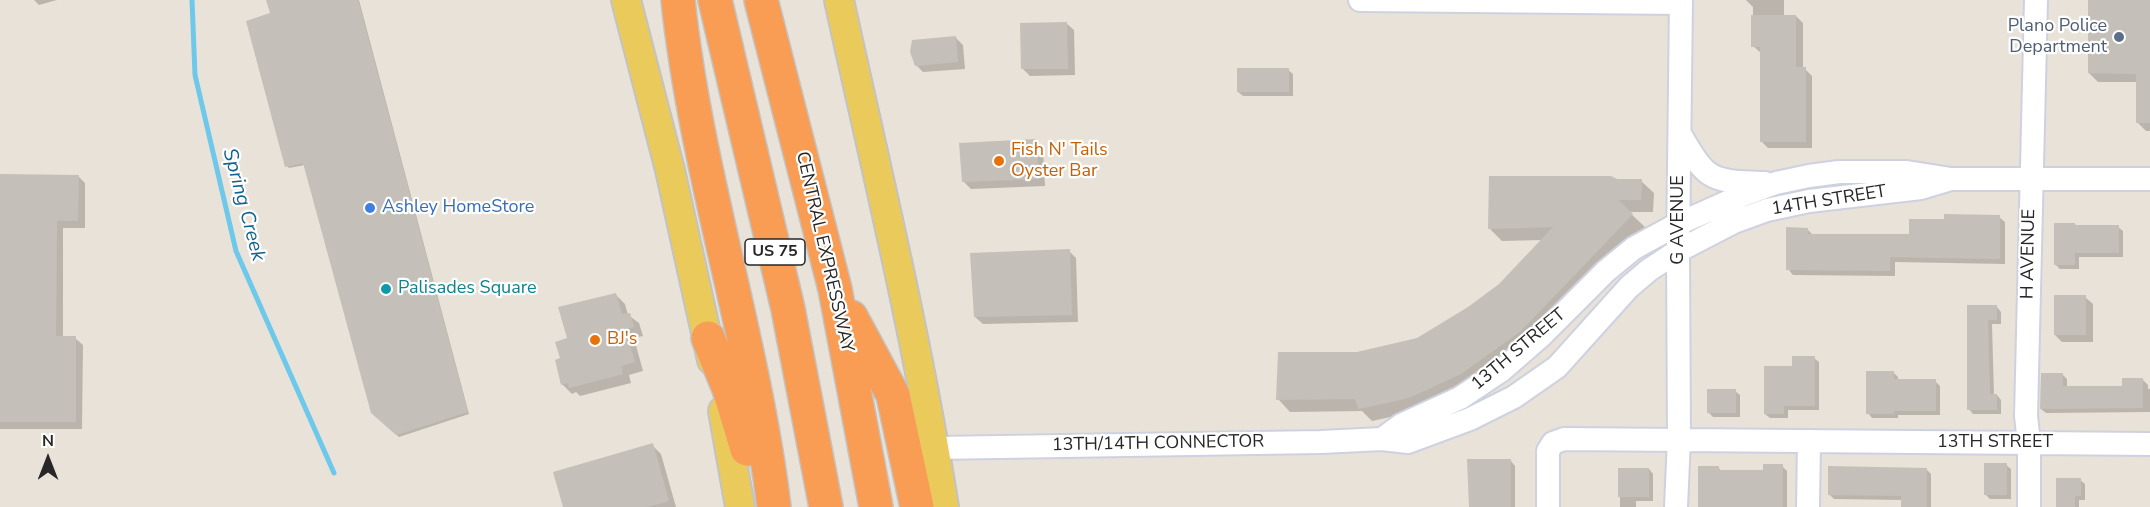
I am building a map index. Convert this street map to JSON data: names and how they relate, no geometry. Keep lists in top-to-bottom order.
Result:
{
  "streets": {
    "highway": ["US 75", "CENTRAL EXPRESSWAY"],
    "street": [
      "14TH STREET",
      "G AVENUE",
      "H AVENUE",
      "13TH STREET",
      "13TH/14TH CONNECTOR"
    ]
  },
  "crossings": [
    ["14TH STREET", "G AVENUE"],
    ["14TH STREET", "H AVENUE"],
    ["14TH STREET", "13TH STREET"],
    ["G AVENUE", "13TH STREET"],
    ["H AVENUE", "13TH STREET"],
    ["13TH STREET", "13TH/14TH CONNECTOR"]
  ],
  "water": ["Spring Creek"],
  "places": [
    "Plano Police Department",
    "Fish N' Tails Oyster Bar",
    "Ashley HomeStore",
    "Palisades Square",
    "BJ's"
  ],
  "north": "top"
}
